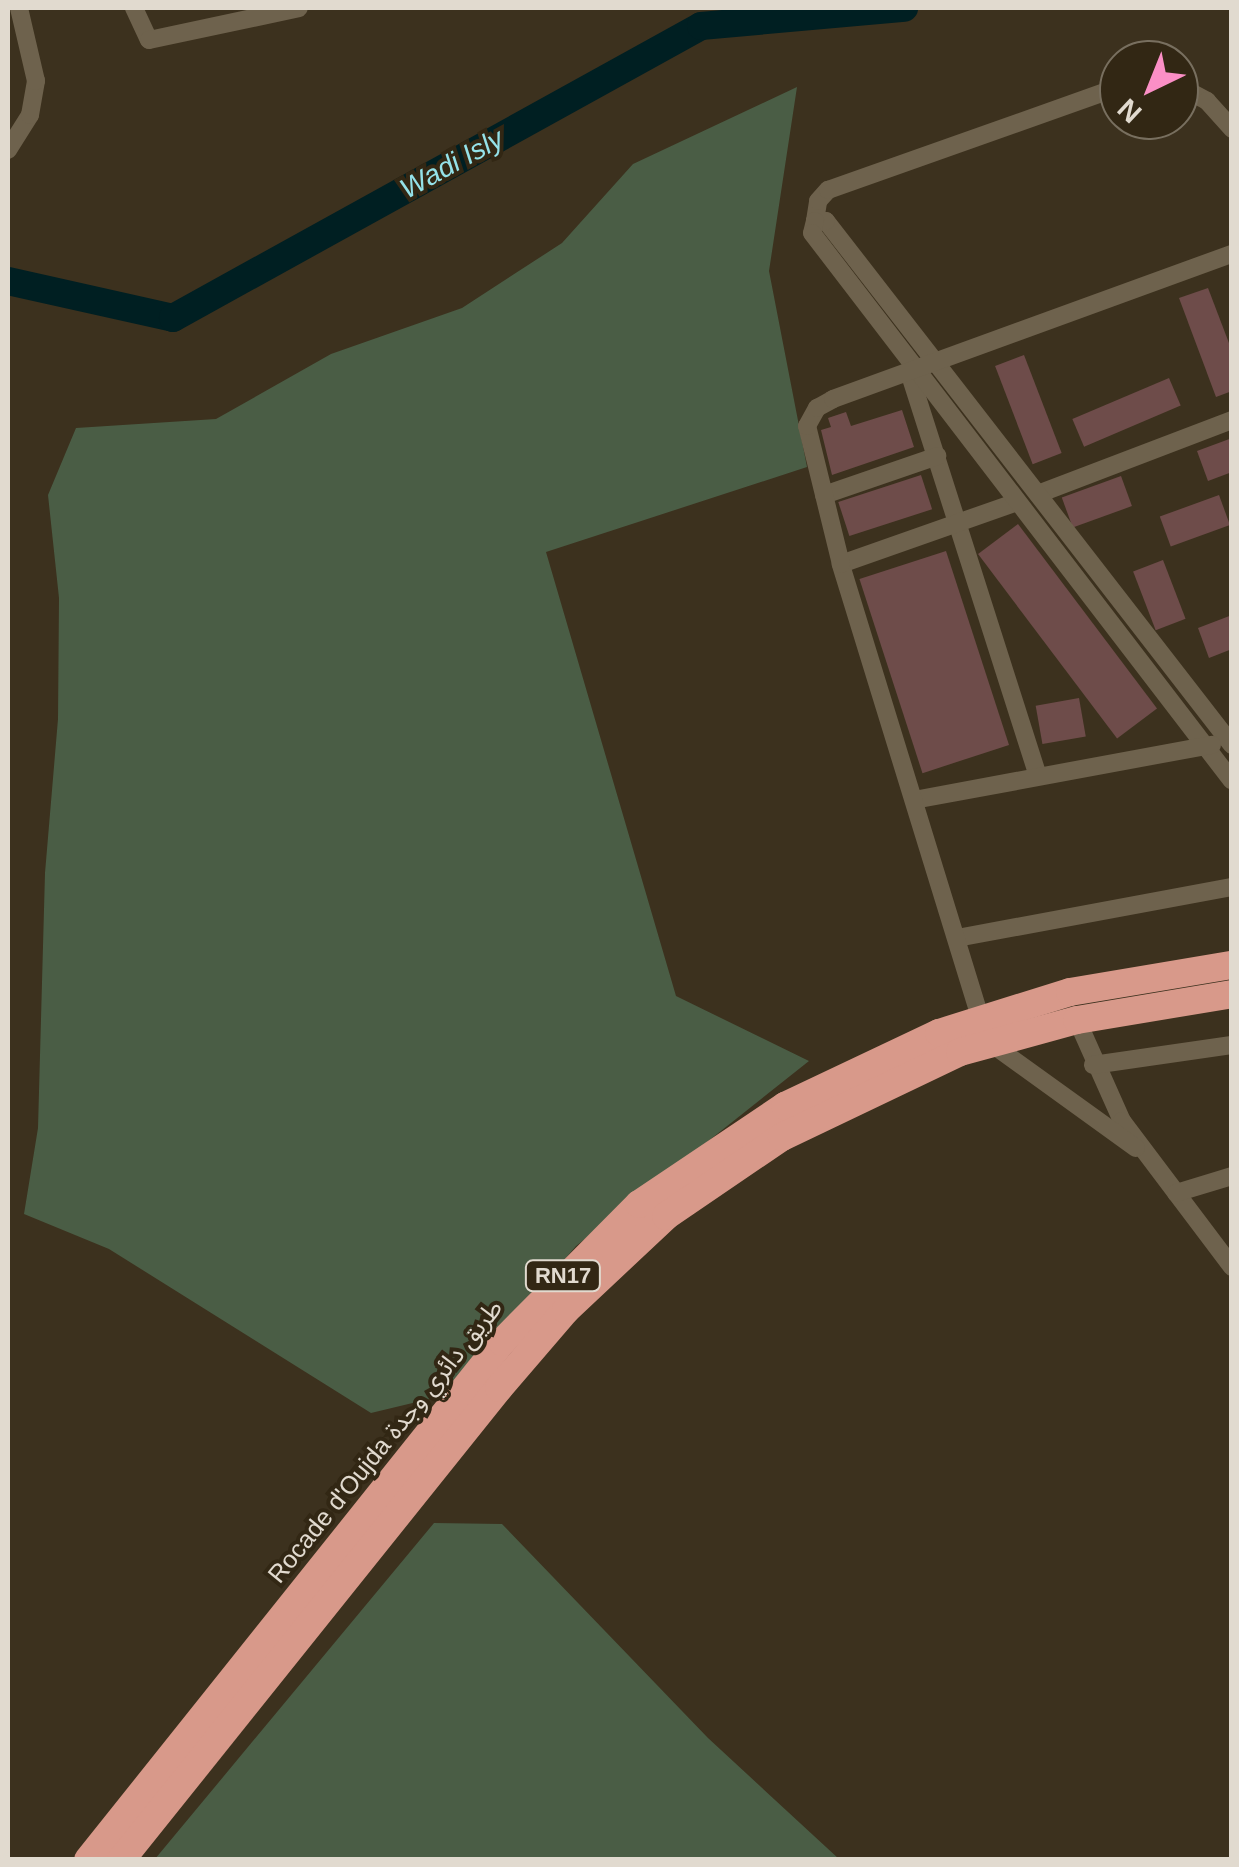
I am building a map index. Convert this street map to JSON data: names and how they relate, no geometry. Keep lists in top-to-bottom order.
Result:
{
  "streets": {
    "highway": ["RN17", "Rocade d'Oujda طريق دائري وجدة"]
  },
  "water": ["Wadi Isly"],
  "north": "bottom left"
}
